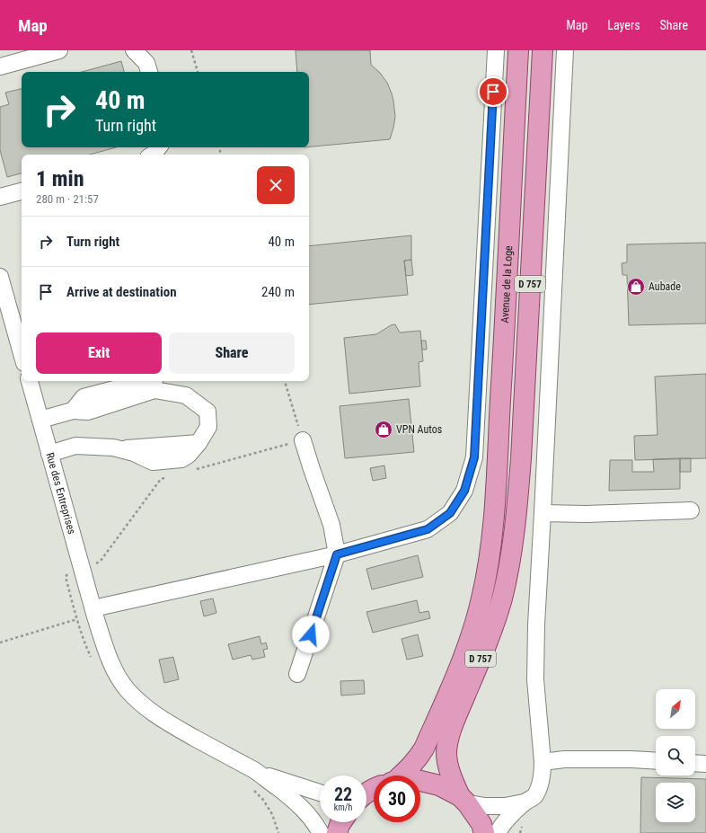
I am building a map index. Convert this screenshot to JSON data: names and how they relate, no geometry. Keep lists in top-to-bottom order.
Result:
{
  "streets": {
    "main road": ["D 757", "Avenue de la Loge"],
    "street": ["Rue des Entreprises"]
  },
  "places": {
    "shop": ["Aubade", "VPN Autos"]
  },
  "north": "top right",
  "page": {
    "header": "Map",
    "nav": ["Map", "Layers", "Share"],
    "turn": ["40 m", "Turn right"],
    "heading": ["1 min", "280 m · 21:57"],
    "list": [
      {
        "name": "Turn right",
        "value": "40 m"
      },
      {
        "name": "Arrive at destination",
        "value": "240 m"
      }
    ],
    "buttons": ["Exit", "Share"],
    "speed": "22 km/h",
    "limit": "30"
  }
}
